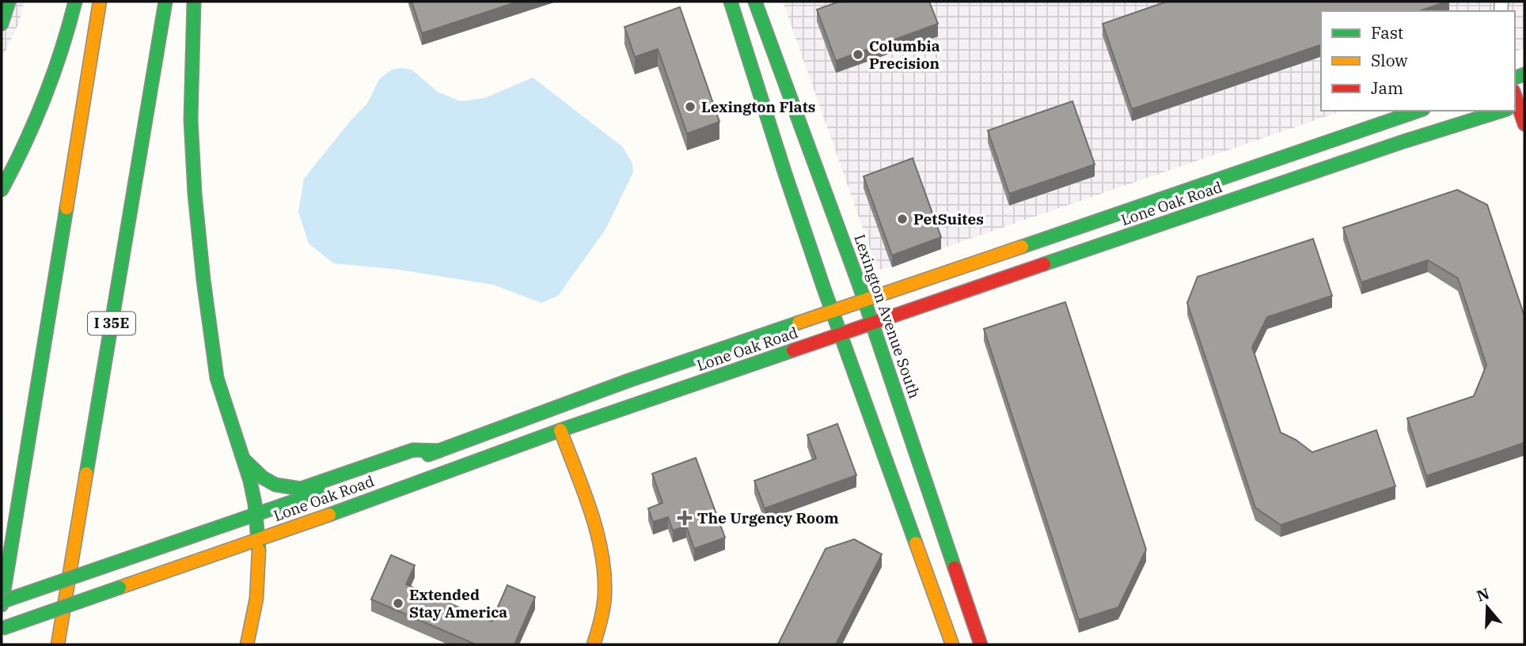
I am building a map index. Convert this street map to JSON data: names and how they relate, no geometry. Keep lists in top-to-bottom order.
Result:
{
  "streets": {
    "main road": ["Lone Oak Road", "Lexington Avenue South", "I 35E"]
  },
  "crossings": [
    ["Lone Oak Road", "Lexington Avenue South"]
  ],
  "places": {
    "other": [
      "Columbia Precision",
      "Lexington Flats",
      "PetSuites",
      "Extended Stay America"
    ],
    "health": ["The Urgency Room"]
  },
  "legend": ["Fast", "Slow", "Jam"],
  "north": "top"
}
